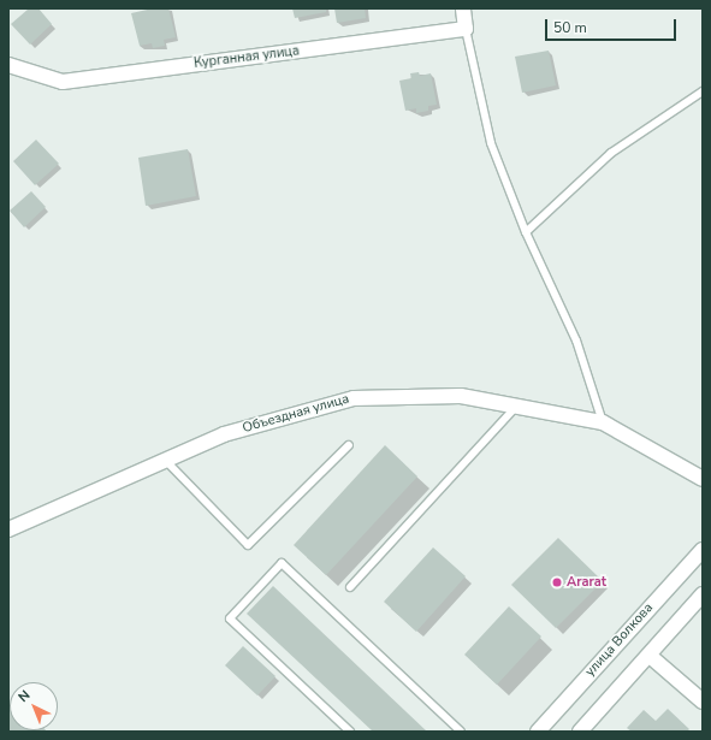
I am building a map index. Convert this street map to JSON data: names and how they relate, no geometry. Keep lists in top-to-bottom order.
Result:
{
  "streets": {
    "street": ["Курганная улица", "Объездная улица", "улица Волкова"]
  },
  "places": ["Ararat"],
  "scale_bar": "50 m",
  "north": "top left"
}
